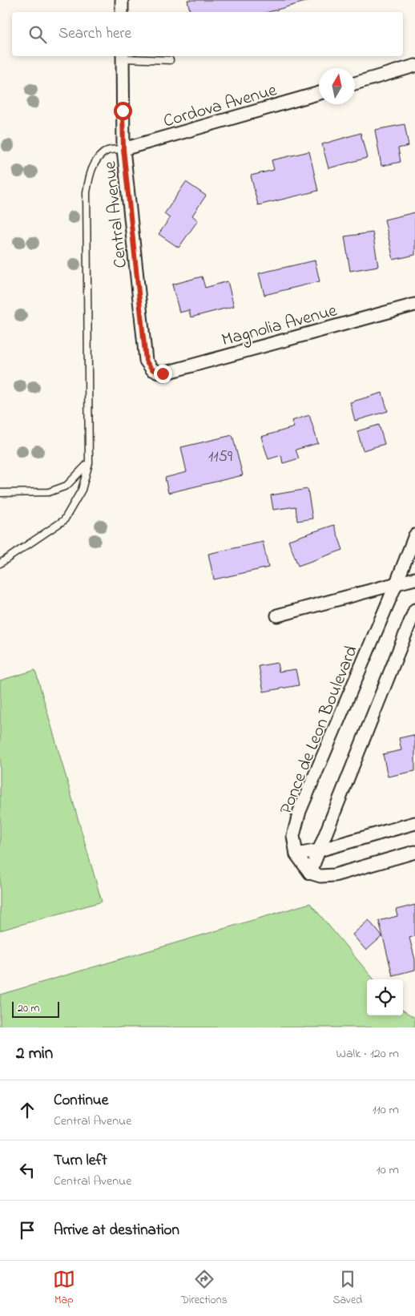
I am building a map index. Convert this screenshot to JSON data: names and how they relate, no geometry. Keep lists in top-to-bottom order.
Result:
{
  "streets": {
    "street": [
      "Cordova Avenue",
      "Central Avenue",
      "Magnolia Avenue",
      "Ponce de Leon Boulevard"
    ]
  },
  "crossings": [
    ["Cordova Avenue", "Central Avenue"],
    ["Central Avenue", "Magnolia Avenue"]
  ],
  "house_numbers": ["1159"],
  "scale_bar": "20 m",
  "north": "top",
  "page": {
    "search": "Search here",
    "scale": "20 m",
    "heading": ["2 min", "Walk · 120 m"],
    "list": [
      ["Continue", "Central Avenue", "110 m"],
      ["Turn left", "Central Avenue", "10 m"],
      "Arrive at destination"
    ],
    "nav": ["Map", "Directions", "Saved"]
  }
}
